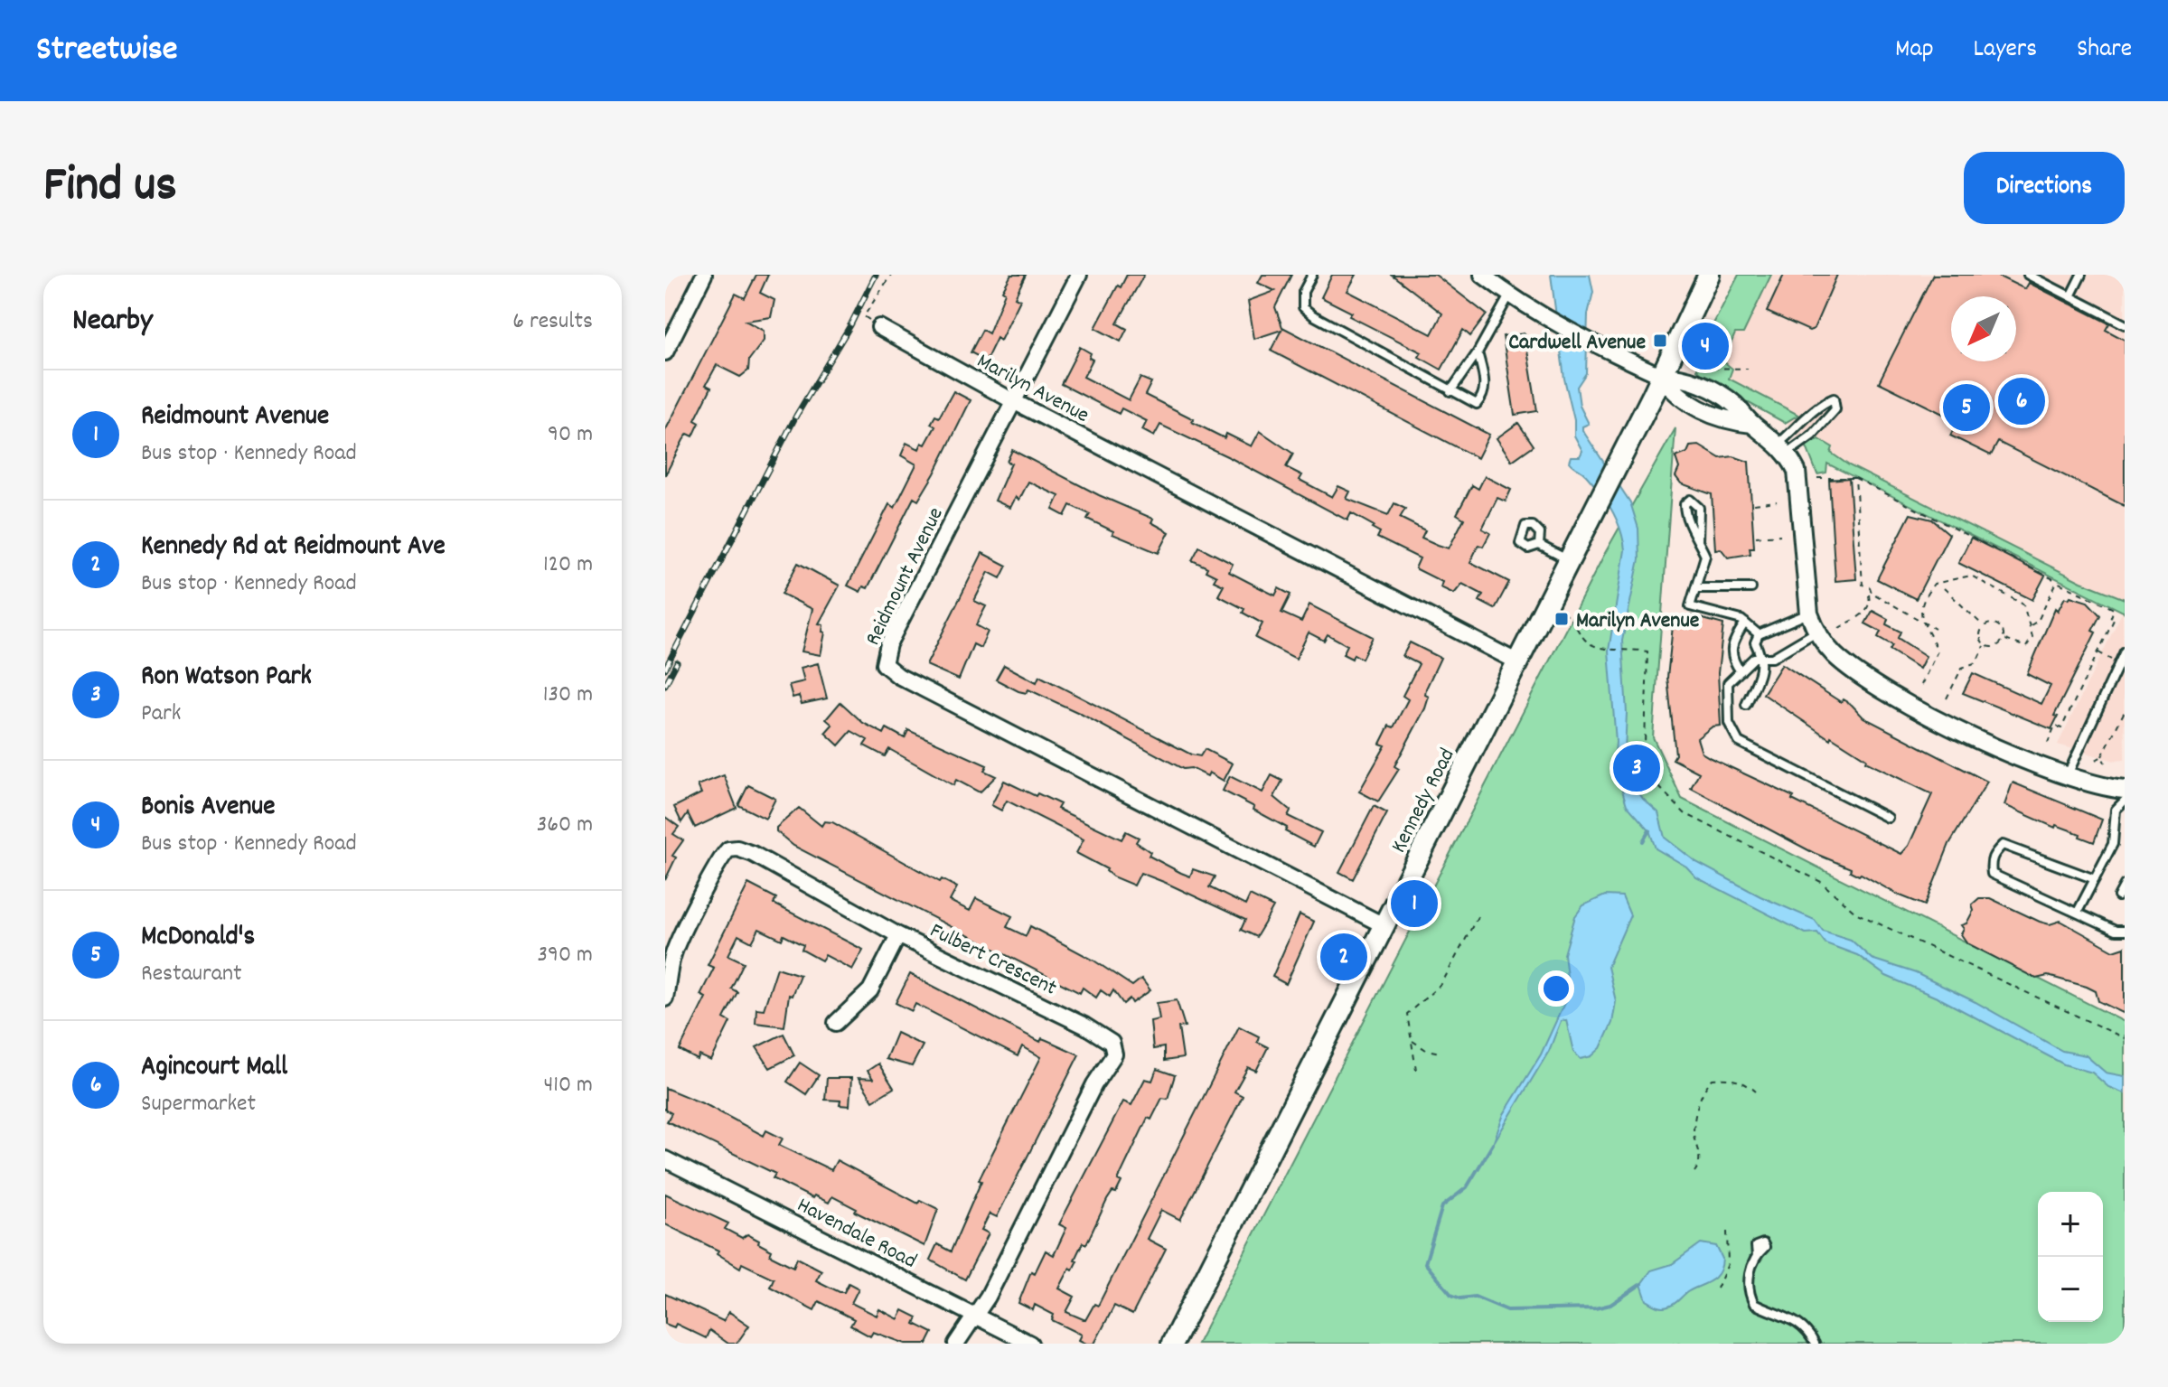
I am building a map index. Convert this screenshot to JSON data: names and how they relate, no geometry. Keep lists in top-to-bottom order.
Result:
{
  "streets": {
    "main road": ["Kennedy Road"],
    "street": [
      "Marilyn Avenue",
      "Reidmount Avenue",
      "Fulbert Crescent",
      "Havendale Road"
    ]
  },
  "crossings": [
    ["Marilyn Avenue", "Reidmount Avenue"],
    ["Marilyn Avenue", "Kennedy Road"],
    ["Reidmount Avenue", "Kennedy Road"],
    ["Fulbert Crescent", "Havendale Road"]
  ],
  "places": {
    "transit": ["Cardwell Avenue", "Marilyn Avenue"]
  },
  "north": "bottom left",
  "page": {
    "header": "Streetwise",
    "nav": ["Map", "Layers", "Share"],
    "title": "Find us",
    "buttons": "Directions",
    "heading": ["Nearby", "6 results"],
    "pins": [
      "4",
      "6",
      "5",
      "3",
      "1",
      "2"
    ],
    "list": [
      {
        "mark": "1",
        "name": "Reidmount Avenue",
        "note": "Bus stop · Kennedy Road",
        "value": "90 m"
      },
      {
        "mark": "2",
        "name": "Kennedy Rd at Reidmount Ave",
        "note": "Bus stop · Kennedy Road",
        "value": "120 m"
      },
      {
        "mark": "3",
        "name": "Ron Watson Park",
        "note": "Park",
        "value": "130 m"
      },
      {
        "mark": "4",
        "name": "Bonis Avenue",
        "note": "Bus stop · Kennedy Road",
        "value": "360 m"
      },
      {
        "mark": "5",
        "name": "McDonald's",
        "note": "Restaurant",
        "value": "390 m"
      },
      {
        "mark": "6",
        "name": "Agincourt Mall",
        "note": "Supermarket",
        "value": "410 m"
      }
    ],
    "map_buttons": ["+", "−"]
  }
}
